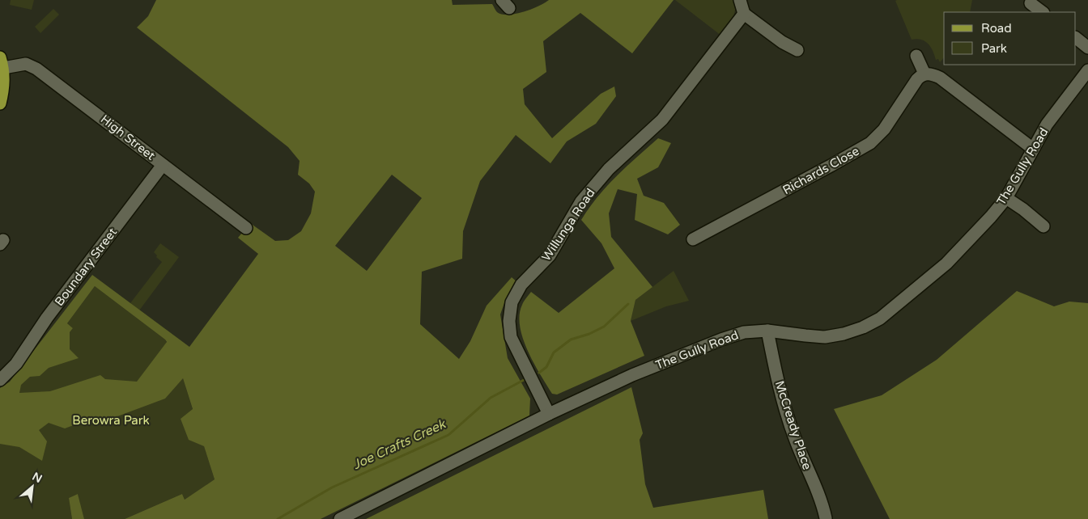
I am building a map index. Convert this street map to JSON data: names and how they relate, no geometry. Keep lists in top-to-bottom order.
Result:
{
  "streets": {
    "street": [
      "High Street",
      "The Gully Road",
      "Richards Close",
      "Willunga Road",
      "Boundary Street",
      "McCready Place"
    ]
  },
  "crossings": [
    ["High Street", "Boundary Street"],
    ["The Gully Road", "Willunga Road"],
    ["The Gully Road", "McCready Place"]
  ],
  "water": ["Joe Crafts Creek"],
  "parks": ["Berowra Park"],
  "legend": ["Road", "Park"],
  "north": "top right"
}
